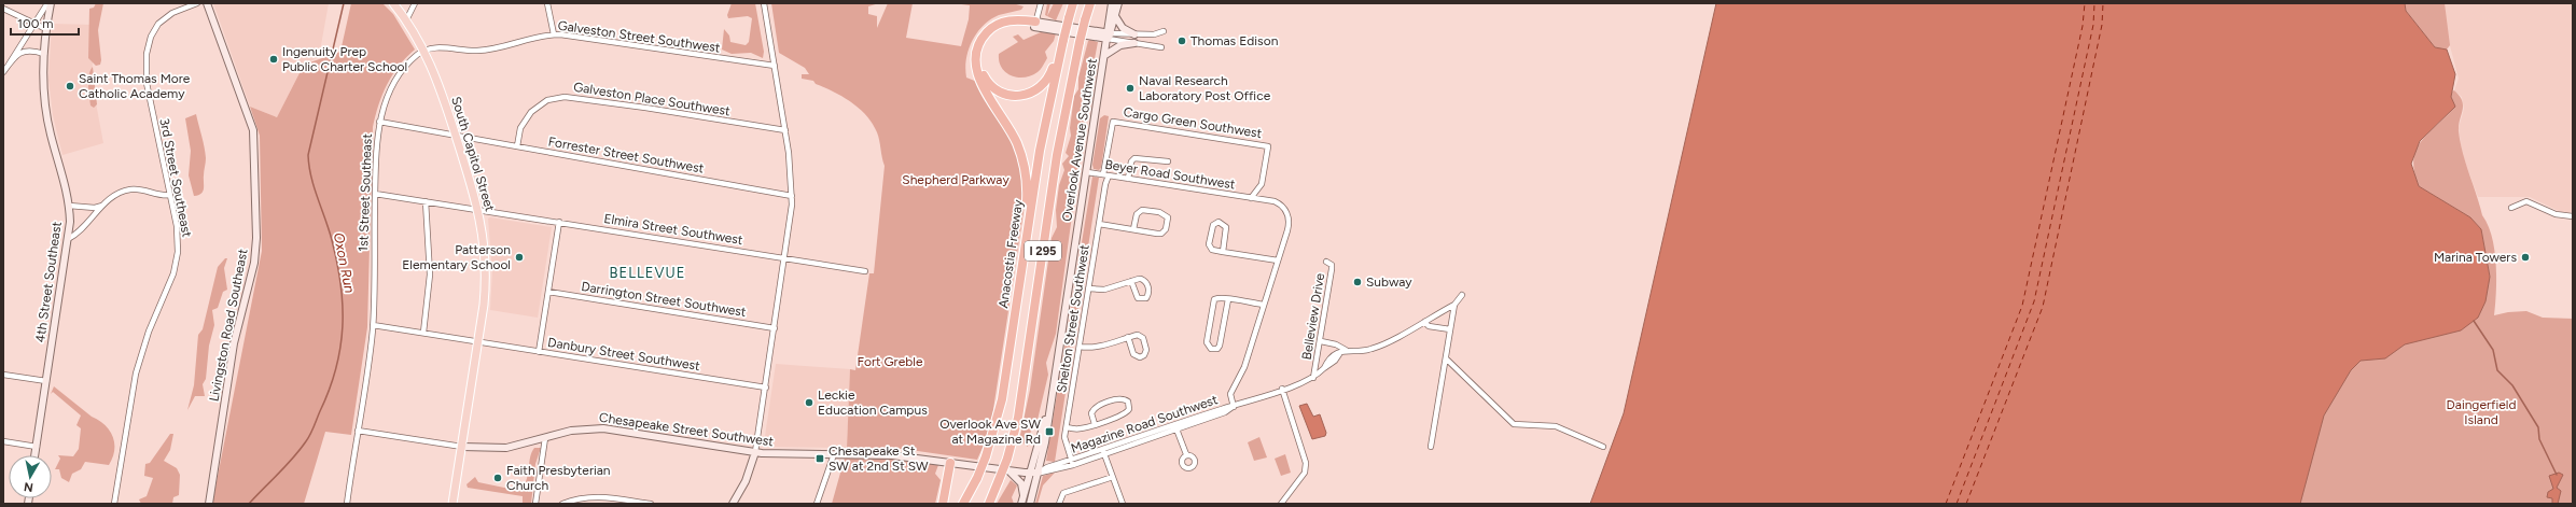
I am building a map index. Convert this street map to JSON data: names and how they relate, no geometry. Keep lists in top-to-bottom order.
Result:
{
  "streets": {
    "highway": ["I 295", "Anacostia Freeway"],
    "main road": ["South Capitol Street"],
    "street": [
      "Galveston Street Southwest",
      "Galveston Place Southwest",
      "Cargo Green Southwest",
      "Overlook Avenue Southwest",
      "Forrester Street Southwest",
      "Beyer Road Southwest",
      "3rd Street Southeast",
      "1st Street Southeast",
      "Elmira Street Southwest",
      "4th Street Southeast",
      "Darrington Street Southwest",
      "Belleview Drive",
      "Shelton Street Southwest",
      "Livingston Road Southeast",
      "Danbury Street Southwest",
      "Magazine Road Southwest",
      "Chesapeake Street Southwest"
    ]
  },
  "crossings": [
    ["Galveston Street Southwest", "South Capitol Street"],
    ["Galveston Street Southwest", "1st Street Southeast"],
    ["Galveston Place Southwest", "Forrester Street Southwest"],
    ["Cargo Green Southwest", "Beyer Road Southwest"],
    ["Cargo Green Southwest", "Shelton Street Southwest"],
    ["Overlook Avenue Southwest", "Beyer Road Southwest"],
    ["Overlook Avenue Southwest", "Magazine Road Southwest"],
    ["Overlook Avenue Southwest", "Chesapeake Street Southwest"],
    ["South Capitol Street", "Forrester Street Southwest"],
    ["South Capitol Street", "1st Street Southeast"],
    ["South Capitol Street", "Elmira Street Southwest"],
    ["South Capitol Street", "Danbury Street Southwest"],
    ["South Capitol Street", "Chesapeake Street Southwest"],
    ["Forrester Street Southwest", "1st Street Southeast"],
    ["Beyer Road Southwest", "Shelton Street Southwest"],
    ["Beyer Road Southwest", "Magazine Road Southwest"],
    ["1st Street Southeast", "Elmira Street Southwest"],
    ["1st Street Southeast", "Danbury Street Southwest"],
    ["Belleview Drive", "Magazine Road Southwest"],
    ["Shelton Street Southwest", "Magazine Road Southwest"],
    ["Magazine Road Southwest", "Chesapeake Street Southwest"]
  ],
  "districts": ["BELLEVUE"],
  "water": ["Oxon Run"],
  "parks": ["Shepherd Parkway", "Fort Greble", "Daingerfield Island"],
  "places": {
    "other": [
      "Thomas Edison",
      "Ingenuity Prep Public Charter School",
      "Saint Thomas More Catholic Academy",
      "Naval Research Laboratory Post Office",
      "Patterson Elementary School",
      "Marina Towers",
      "Subway",
      "Leckie Education Campus",
      "Faith Presbyterian Church"
    ],
    "transit": ["Overlook Ave SW at Magazine Rd", "Chesapeake St SW at 2nd St SW"]
  },
  "scale_bar": "100 m",
  "north": "bottom"
}
